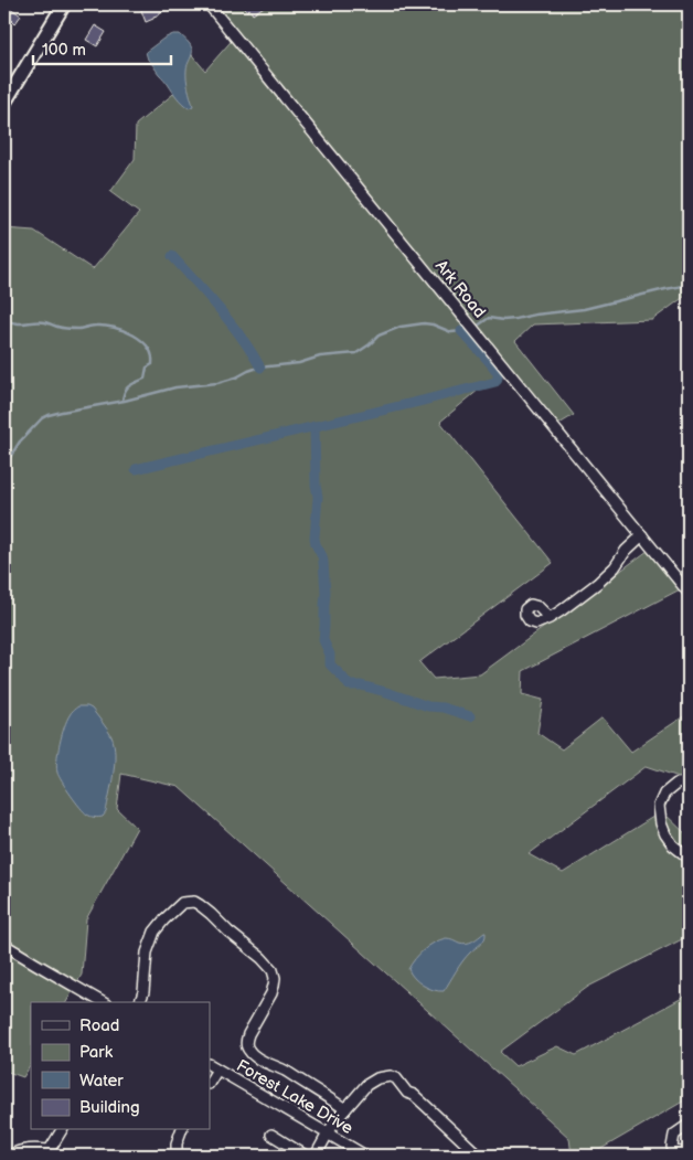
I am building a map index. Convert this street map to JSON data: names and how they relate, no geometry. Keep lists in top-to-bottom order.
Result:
{
  "streets": {
    "street": ["Ark Road", "Forest Lake Drive"]
  },
  "legend": [
    "Road",
    "Park",
    "Water",
    "Building"
  ],
  "scale_bar": "100 m"
}
